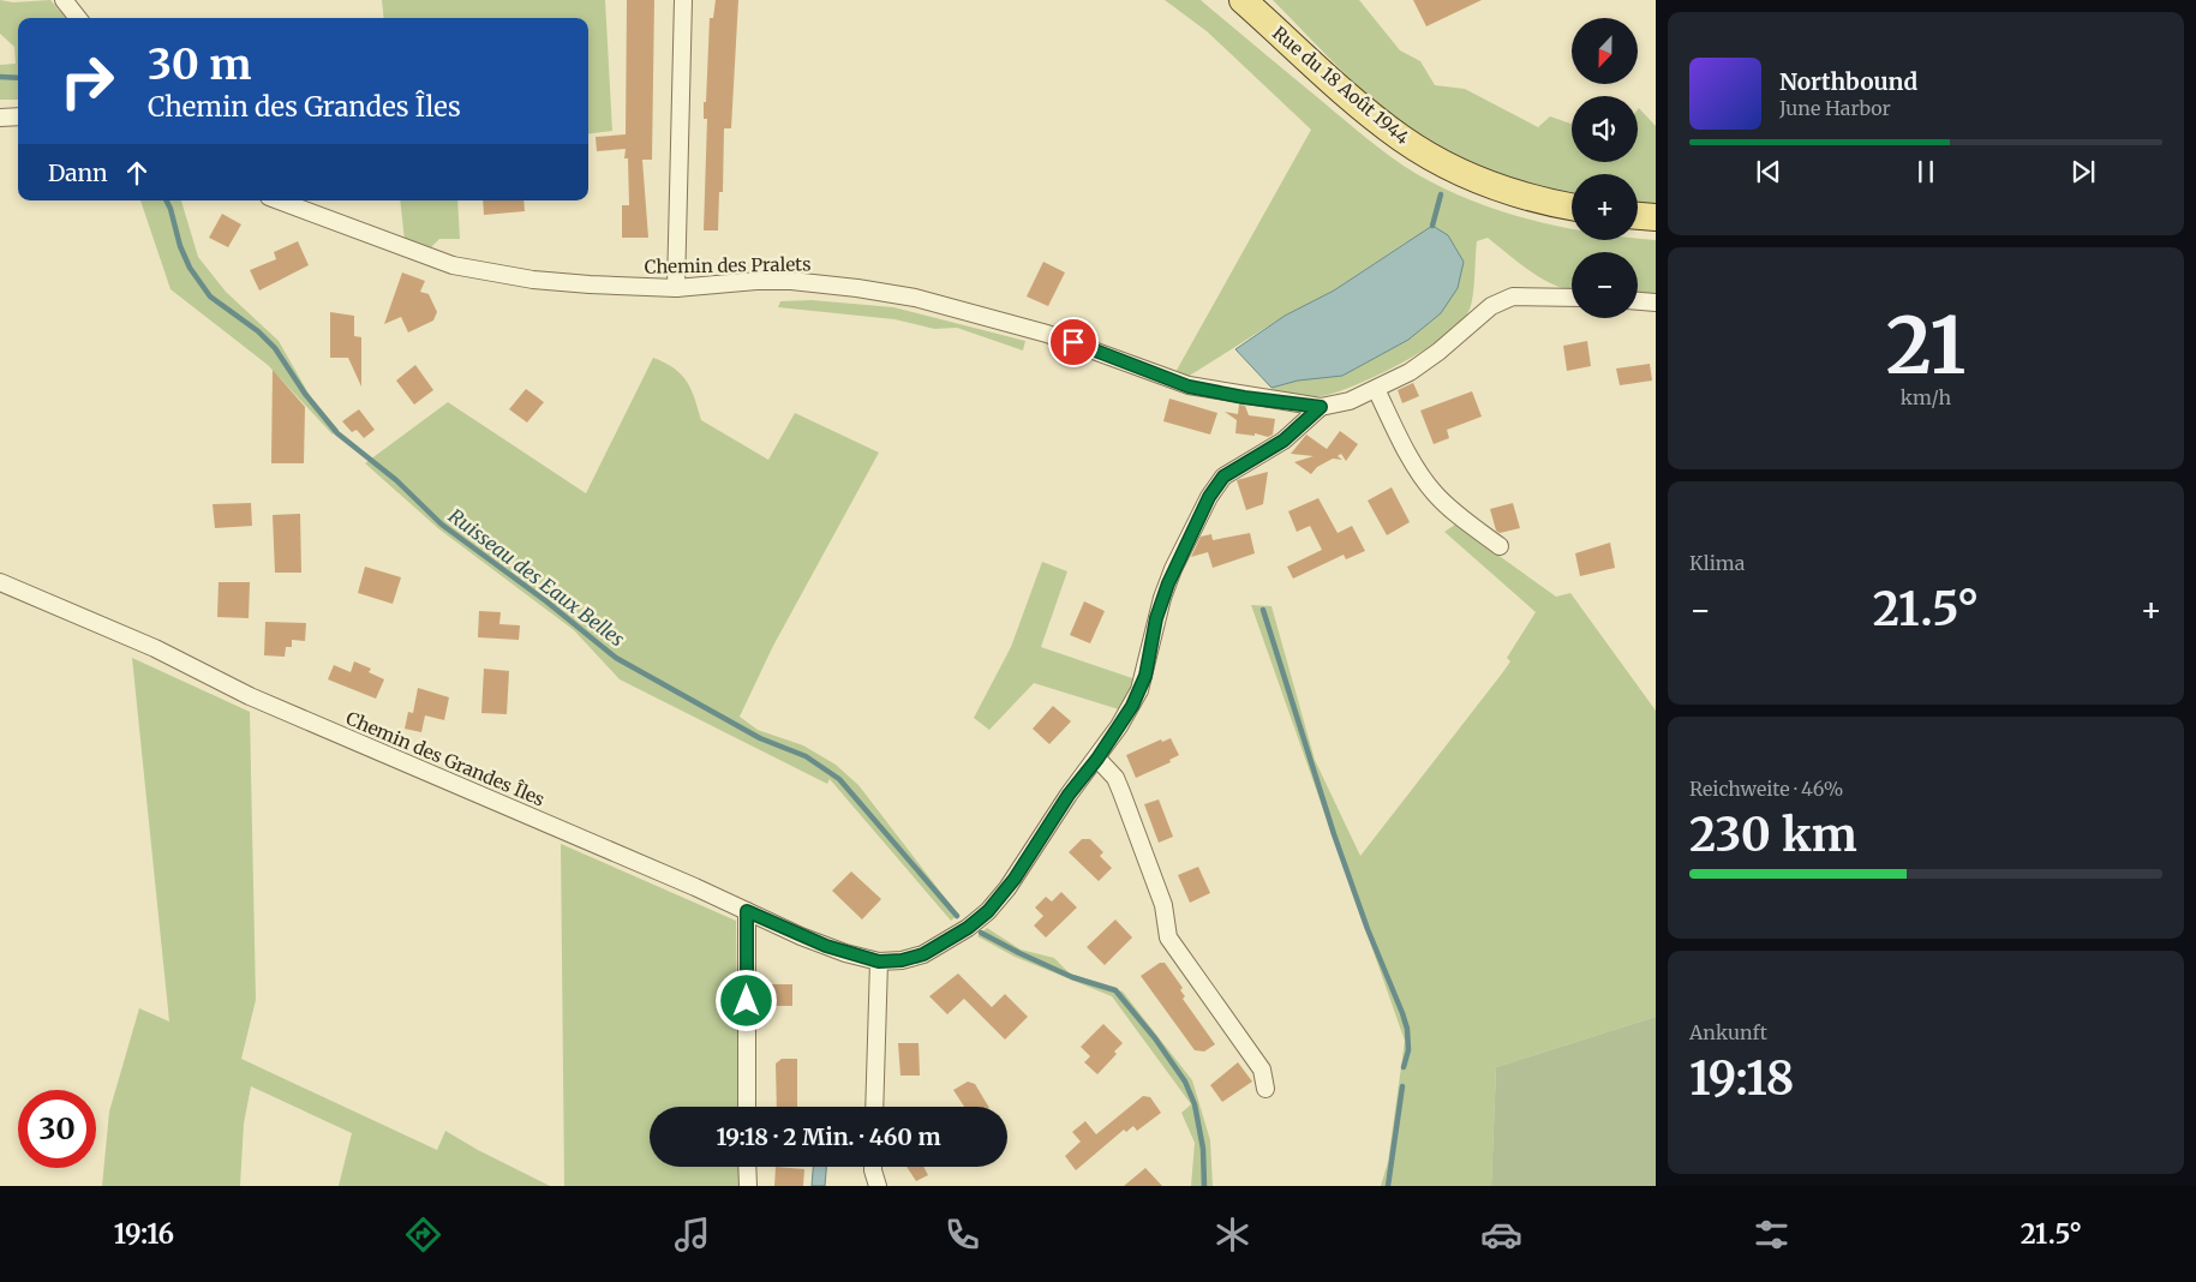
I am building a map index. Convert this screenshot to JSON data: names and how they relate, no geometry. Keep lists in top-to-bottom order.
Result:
{
  "streets": {
    "main road": ["Rue du 18 Août 1944"],
    "street": ["Chemin des Pralets", "Chemin des Grandes Îles"]
  },
  "water": ["Ruisseau des Eaux Belles"],
  "north": "bottom",
  "page": {
    "map_buttons": ["+", "−"],
    "turn": ["30 m", "Chemin des Grandes Îles"],
    "song": ["Northbound", "June Harbor"],
    "then": "Dann",
    "tile": [
      ["21", "km/h"],
      "Klima",
      ["Reichweite · 46%", "230 km"],
      ["Ankunft", "19:18"]
    ],
    "heat": ["−", "21.5°", "+"],
    "limit": "30",
    "trip": "19:18 · 2 Min. · 460 m",
    "tabs": ["19:16", "21.5°"]
  }
}
